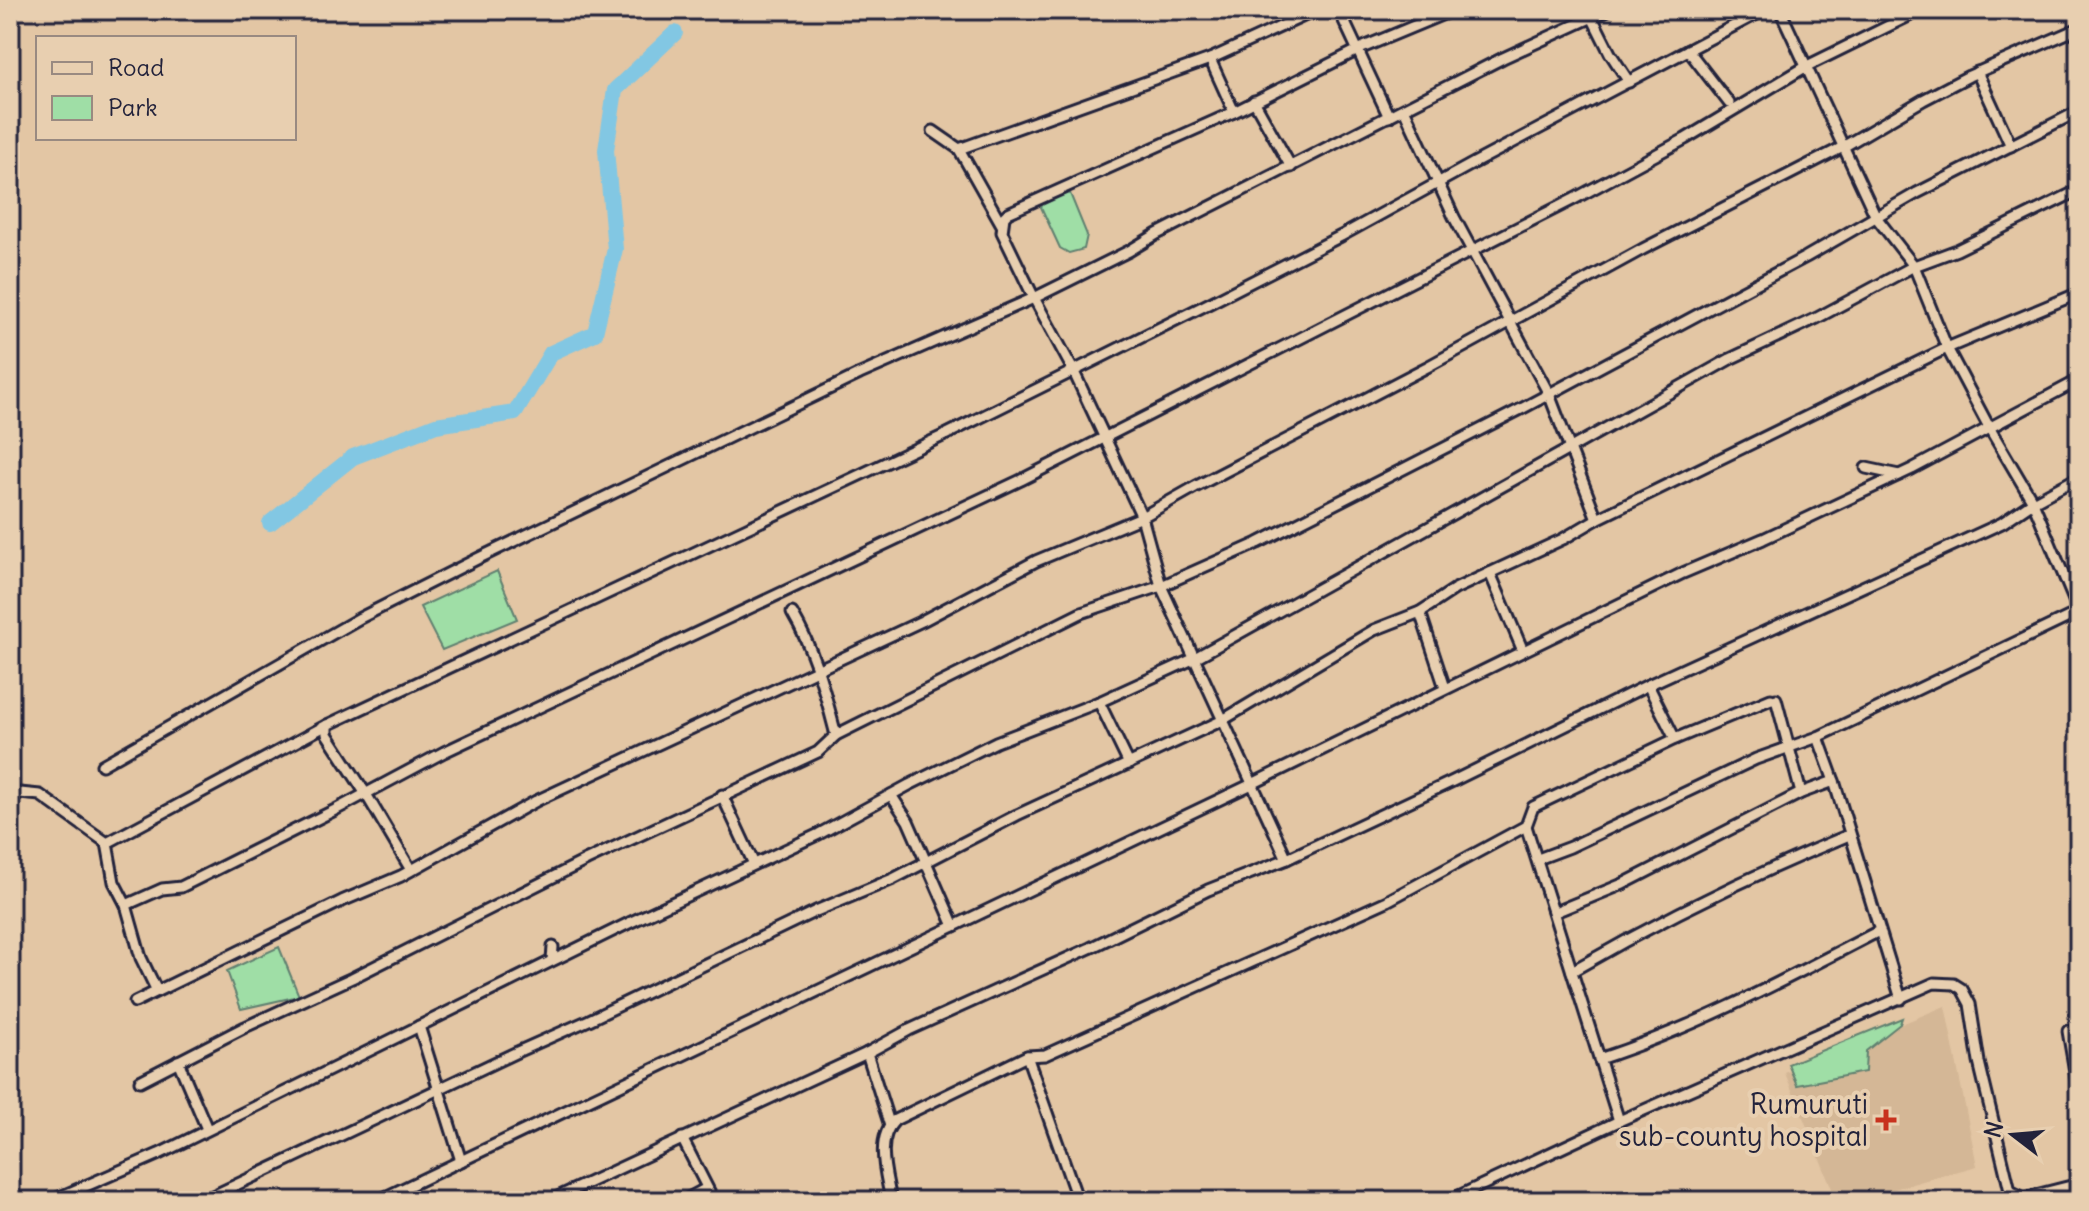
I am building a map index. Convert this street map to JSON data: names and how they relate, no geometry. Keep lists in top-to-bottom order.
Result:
{
  "places": {
    "health": ["Rumuruti sub-county hospital"]
  },
  "legend": ["Road", "Park"],
  "north": "left"
}
